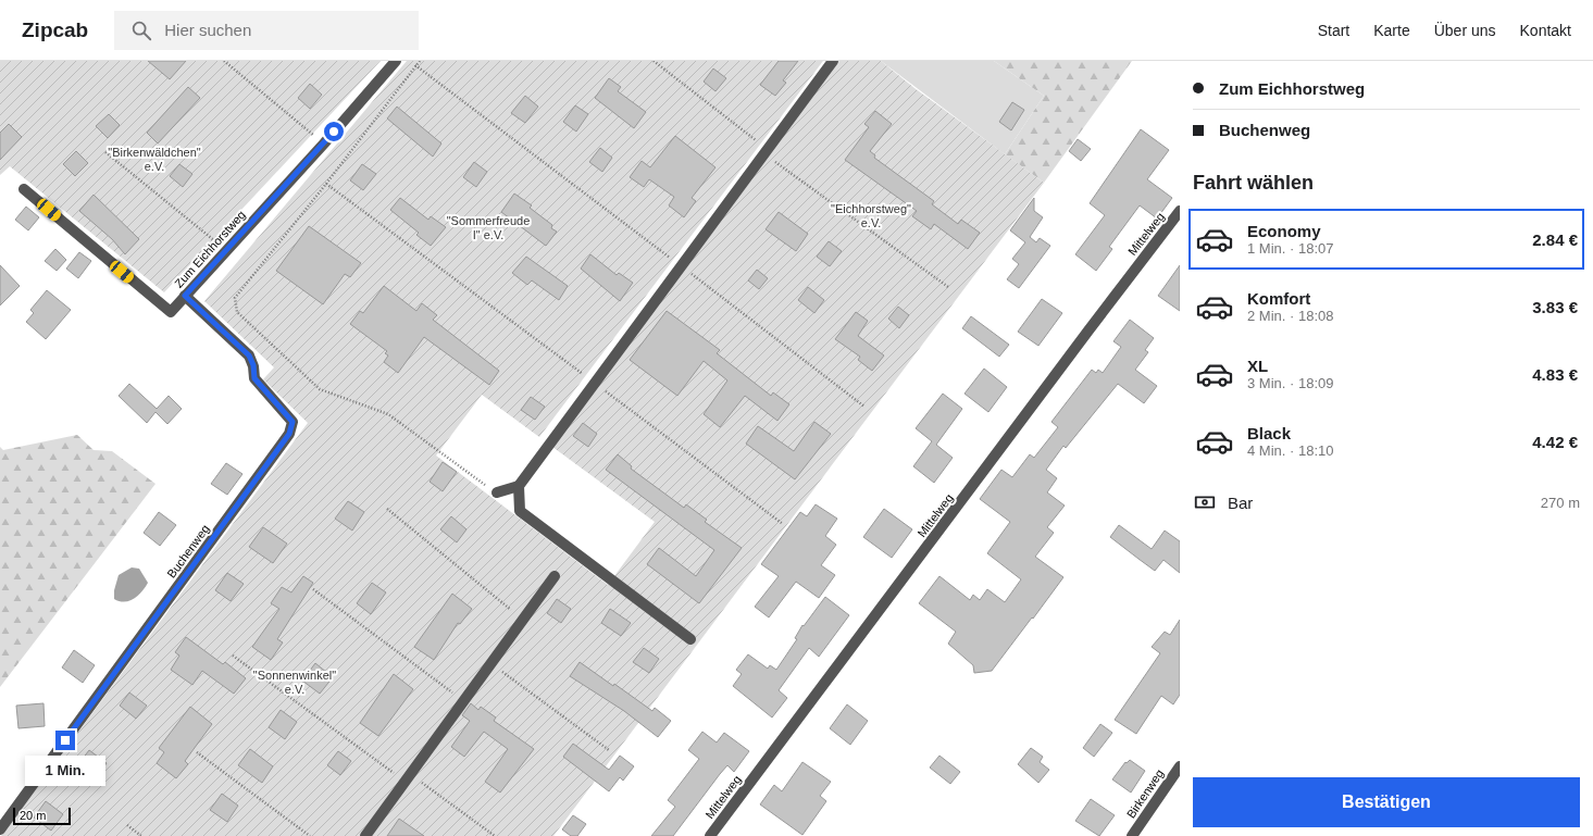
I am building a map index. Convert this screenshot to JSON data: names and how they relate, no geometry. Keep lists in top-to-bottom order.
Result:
{
  "streets": {
    "street": [
      "Mittelweg",
      "Zum Eichhorstweg",
      "Buchenweg",
      "Birkenweg"
    ]
  },
  "crossings": [
    ["Zum Eichhorstweg", "Buchenweg"]
  ],
  "parks": [
    "\"Birkenwäldchen\" e.V.",
    "\"Eichhorstweg\" e.V.",
    "\"Sommerfreude I\" e.V.",
    "\"Sonnenwinkel\" e.V."
  ],
  "scale_bar": "20 m",
  "page": {
    "header": "Zipcab",
    "search": "Hier suchen",
    "nav": [
      "Start",
      "Karte",
      "Über uns",
      "Kontakt"
    ],
    "banner": ["Zum Eichhorstweg", "Buchenweg"],
    "heading": "Fahrt wählen",
    "list": [
      {
        "name": "Economy",
        "note": "1 Min. · 18:07",
        "value": "2.84 €"
      },
      {
        "name": "Komfort",
        "note": "2 Min. · 18:08",
        "value": "3.83 €"
      },
      {
        "name": "XL",
        "note": "3 Min. · 18:09",
        "value": "4.83 €"
      },
      {
        "name": "Black",
        "note": "4 Min. · 18:10",
        "value": "4.42 €"
      }
    ],
    "pay": ["Bar", "270 m"],
    "bubble": "1 Min.",
    "buttons": "Bestätigen",
    "scale": "20 m"
  }
}
